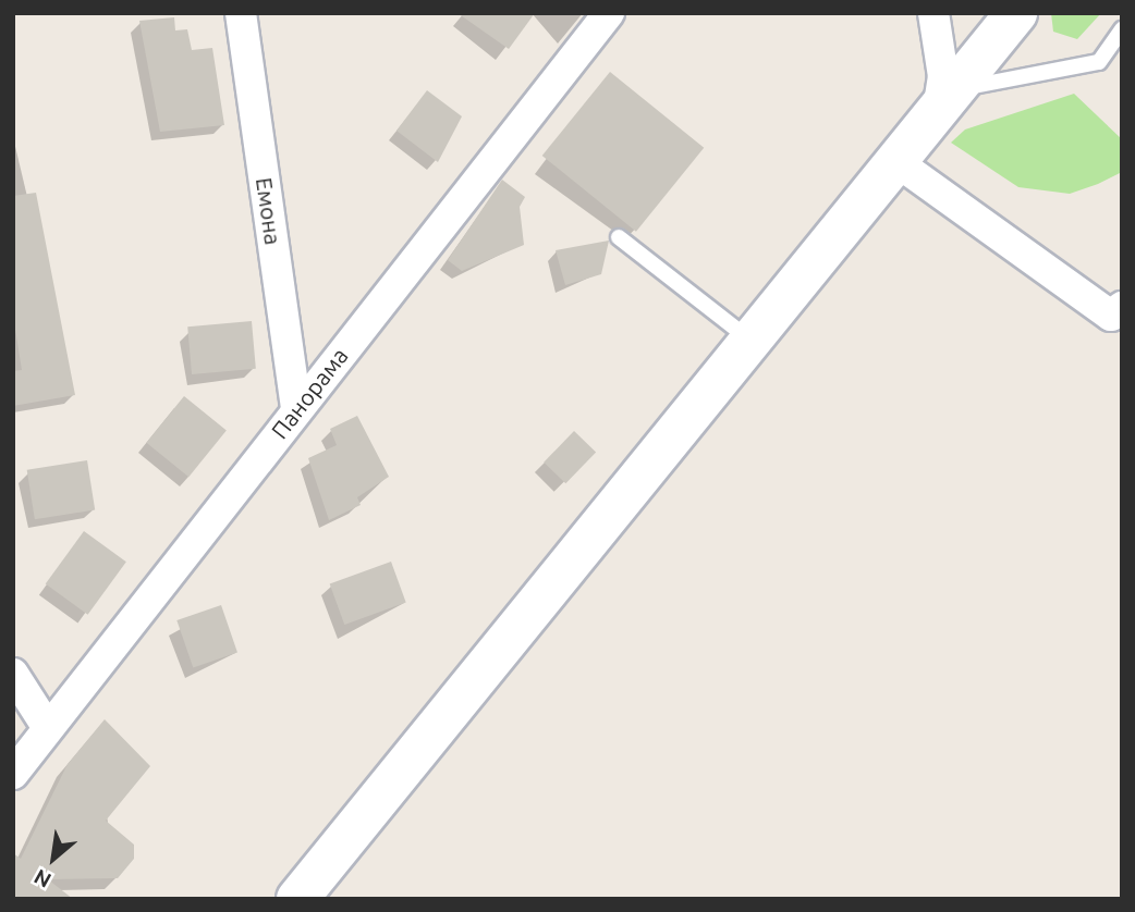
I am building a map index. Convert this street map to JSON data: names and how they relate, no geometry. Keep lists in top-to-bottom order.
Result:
{
  "streets": {
    "street": ["Емона", "Панорама"]
  },
  "crossings": [
    ["Емона", "Панорама"]
  ],
  "north": "bottom left"
}
